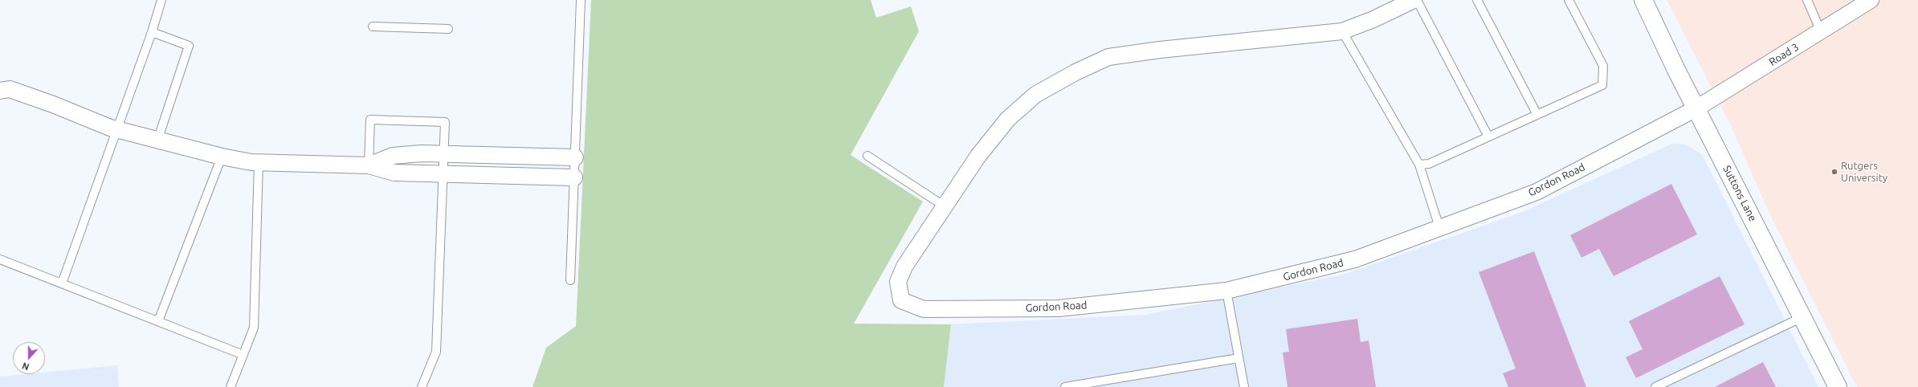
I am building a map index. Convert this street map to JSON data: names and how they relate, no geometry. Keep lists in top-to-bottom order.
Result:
{
  "streets": {
    "street": ["Road 3", "Gordon Road", "Suttons Lane"]
  },
  "crossings": [
    ["Road 3", "Gordon Road"],
    ["Road 3", "Suttons Lane"],
    ["Gordon Road", "Suttons Lane"]
  ],
  "places": ["Rutgers University"],
  "north": "bottom"
}
